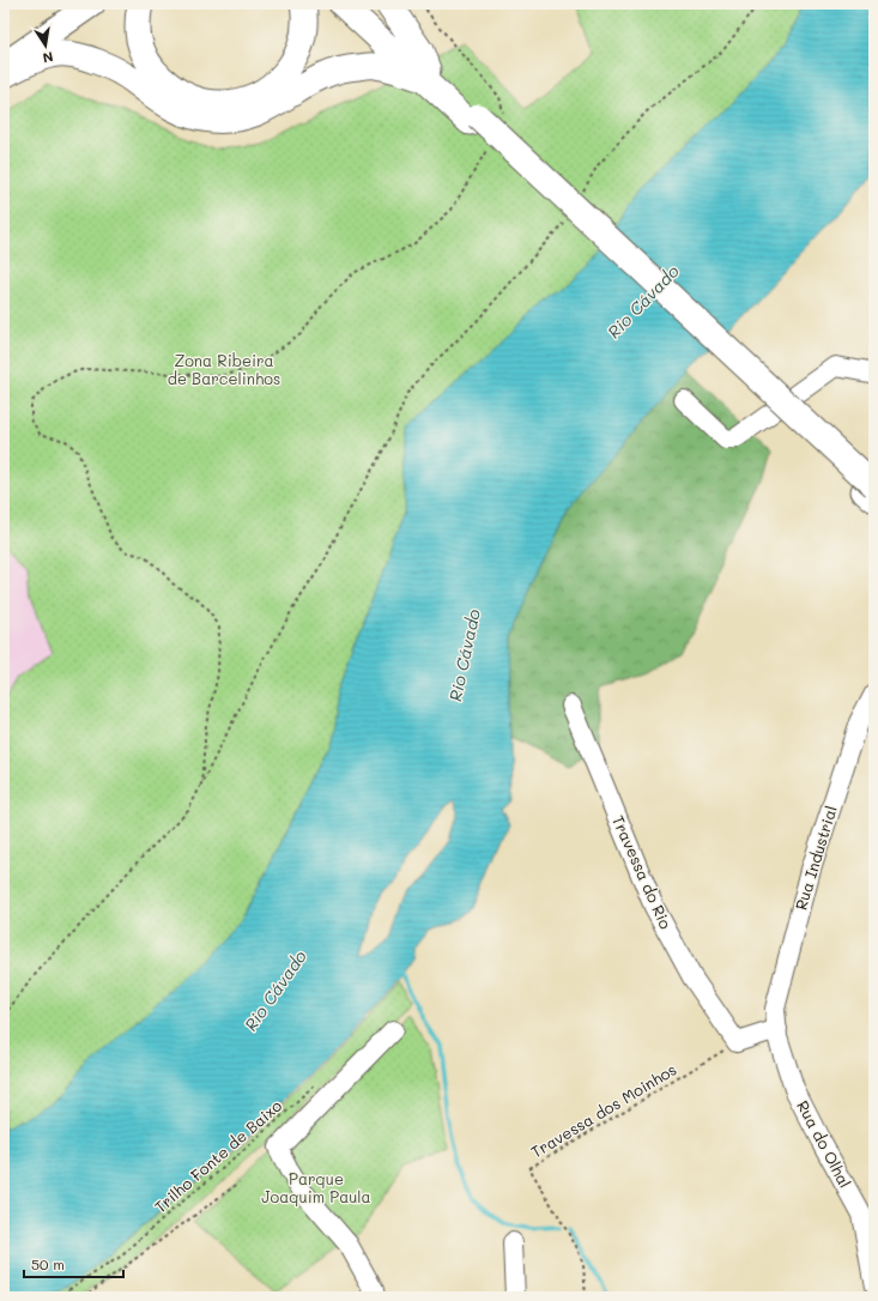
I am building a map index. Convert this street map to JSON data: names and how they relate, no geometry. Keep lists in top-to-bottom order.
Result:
{
  "streets": {
    "street": ["Rua Industrial", "Travessa do Rio", "Rua do Olhal"],
    "path": ["Travessa dos Moinhos", "Trilho Fonte de Baixo"]
  },
  "crossings": [
    ["Rua Industrial", "Rua do Olhal"],
    ["Travessa do Rio", "Travessa dos Moinhos"]
  ],
  "water": ["Rio Cávado"],
  "parks": ["Zona Ribeira de Barcelinhos", "Parque Joaquim Paula"],
  "scale_bar": "50 m",
  "north": "bottom"
}
